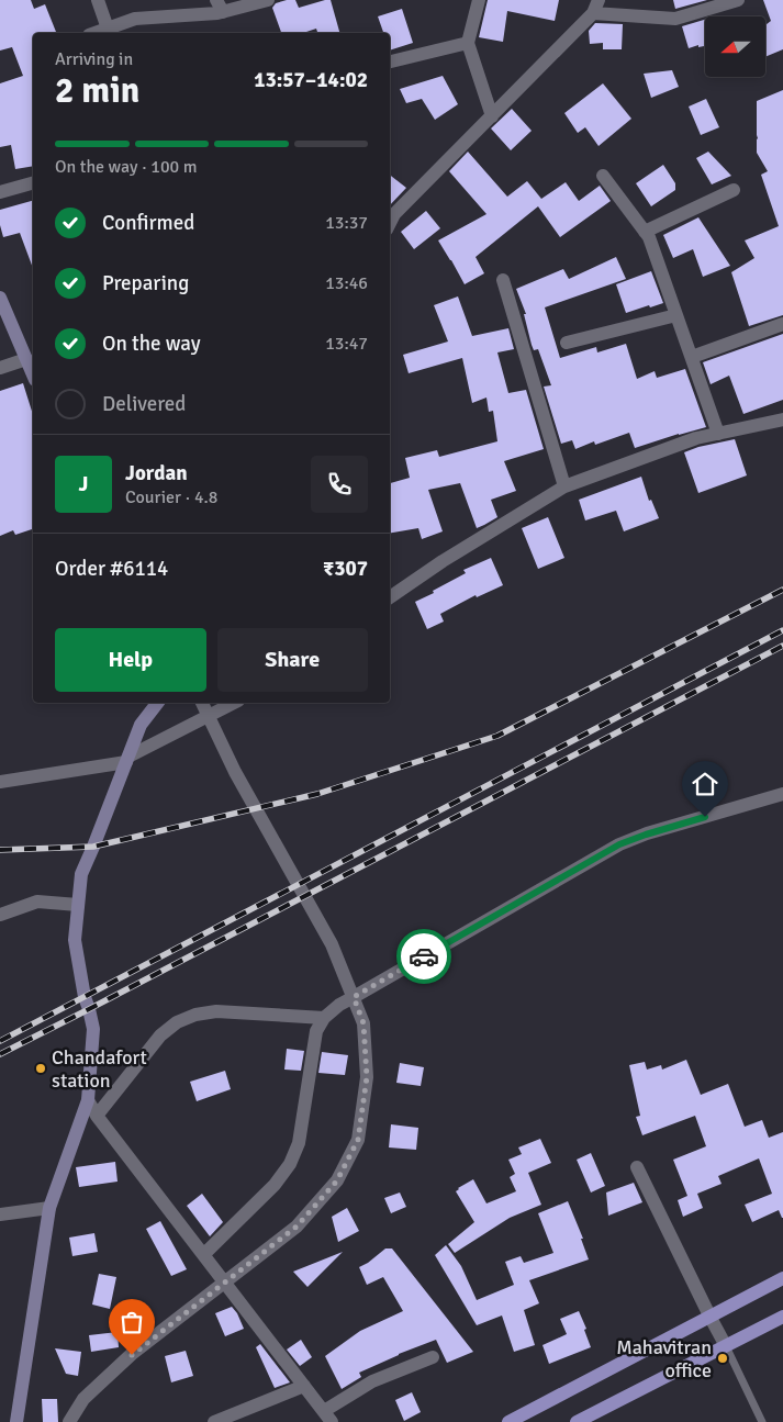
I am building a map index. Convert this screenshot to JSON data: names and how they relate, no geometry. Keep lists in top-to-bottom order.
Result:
{
  "places": ["Chandafort station", "Mahavitran office"],
  "north": "left",
  "page": {
    "heading": ["2 min", "Arriving in", "13:57–14:02"],
    "panel": [
      "Jordan",
      "Courier · 4.8",
      "Order #6114",
      "₹307"
    ],
    "bar": "On the way · 100 m",
    "list": [
      ["Confirmed", "13:37"],
      ["Preparing", "13:46"],
      ["On the way", "13:47"],
      "Delivered"
    ],
    "round": "J",
    "buttons": ["Help", "Share"]
  }
}
